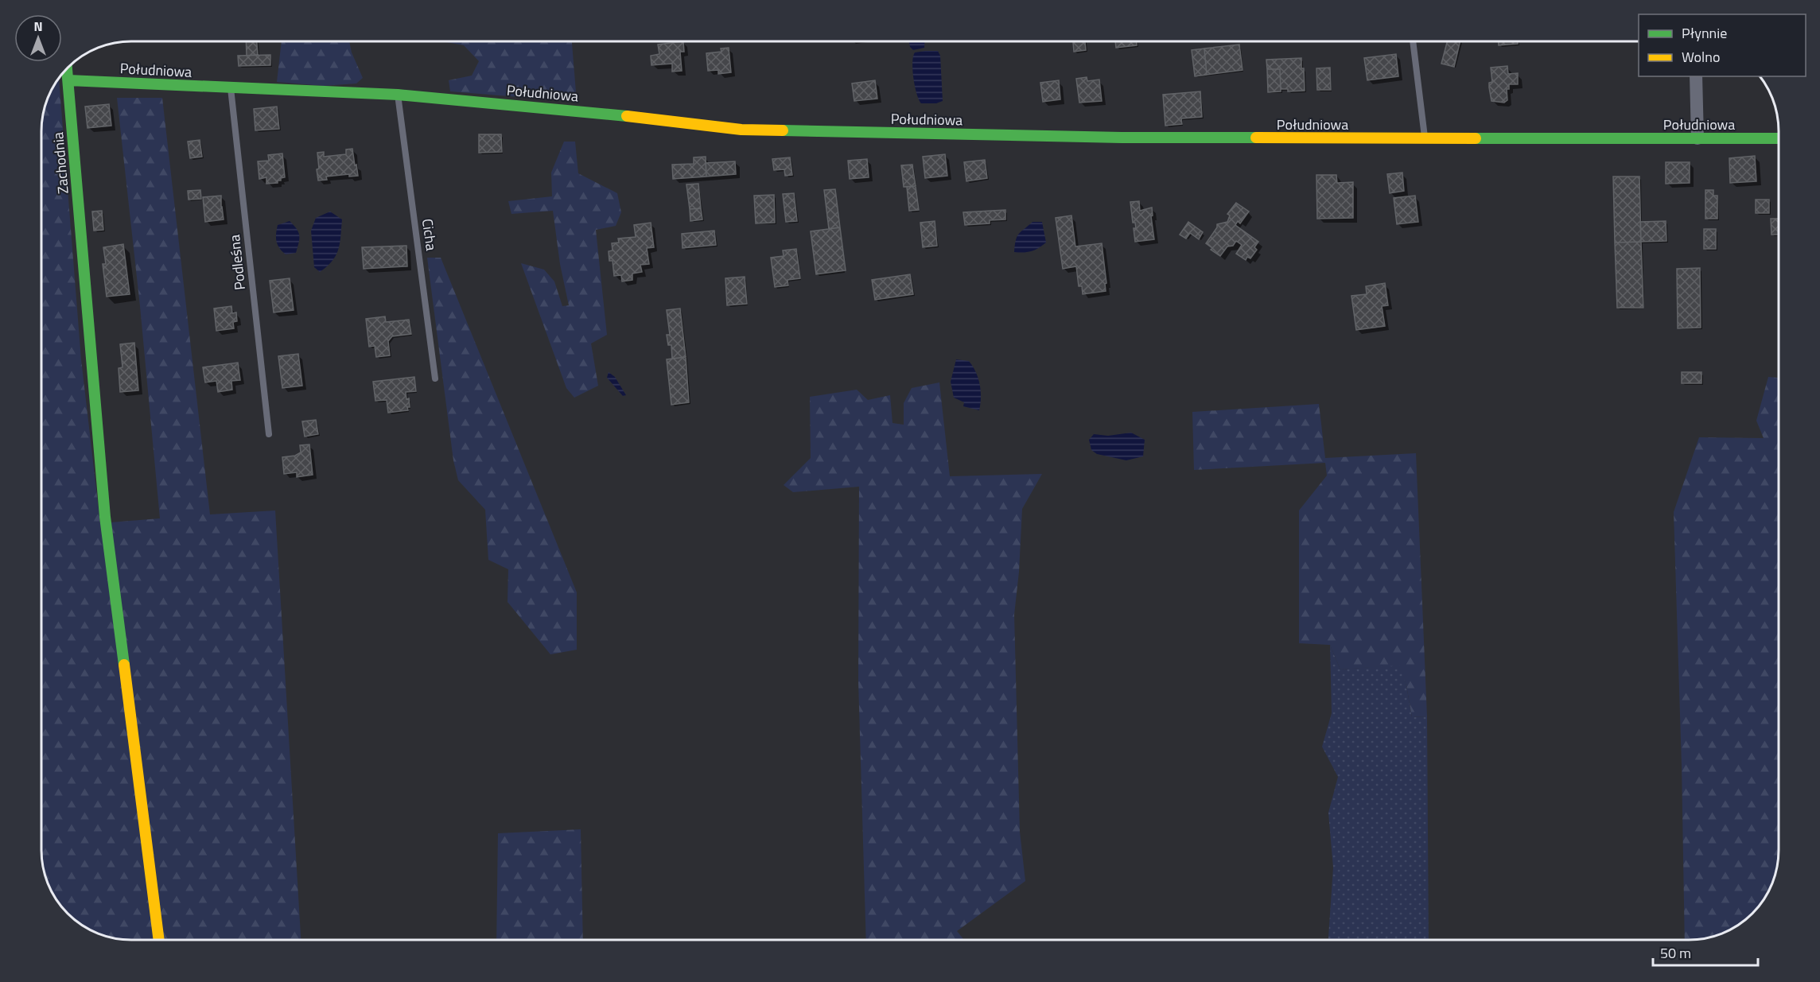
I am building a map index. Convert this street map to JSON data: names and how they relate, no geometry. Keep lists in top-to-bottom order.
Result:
{
  "streets": {
    "street": ["Południowa", "Zachodnia"],
    "lane": ["Cicha", "Podleśna"]
  },
  "crossings": [
    ["Południowa", "Zachodnia"],
    ["Południowa", "Cicha"],
    ["Południowa", "Podleśna"]
  ],
  "legend": ["Płynnie", "Wolno"],
  "scale_bar": "50 m",
  "north": "top"
}
